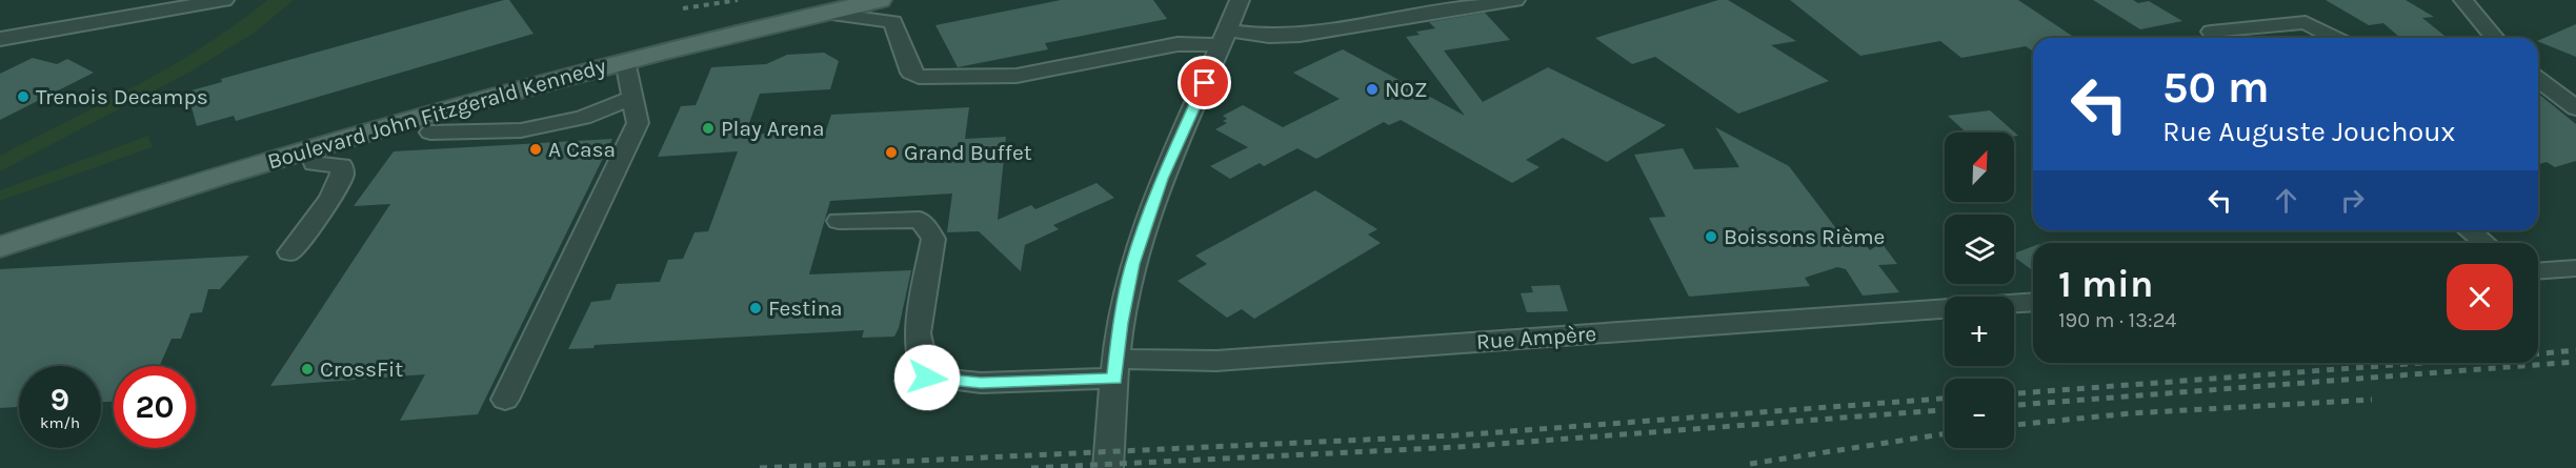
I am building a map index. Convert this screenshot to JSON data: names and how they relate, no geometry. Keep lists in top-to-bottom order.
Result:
{
  "streets": {
    "main road": ["Boulevard John Fitzgerald Kennedy"],
    "street": ["Rue Ampère"]
  },
  "places": [
    "NOZ",
    "Trenois Decamps",
    "Play Arena",
    "A Casa",
    "Grand Buffet",
    "Boissons Rième",
    "Festina",
    "CrossFit"
  ],
  "north": "top right",
  "page": {
    "turn": ["50 m", "Rue Auguste Jouchoux"],
    "map_buttons": ["+", "−"],
    "heading": ["1 min", "190 m · 13:24"],
    "speed": "9 km/h",
    "limit": "20"
  }
}
